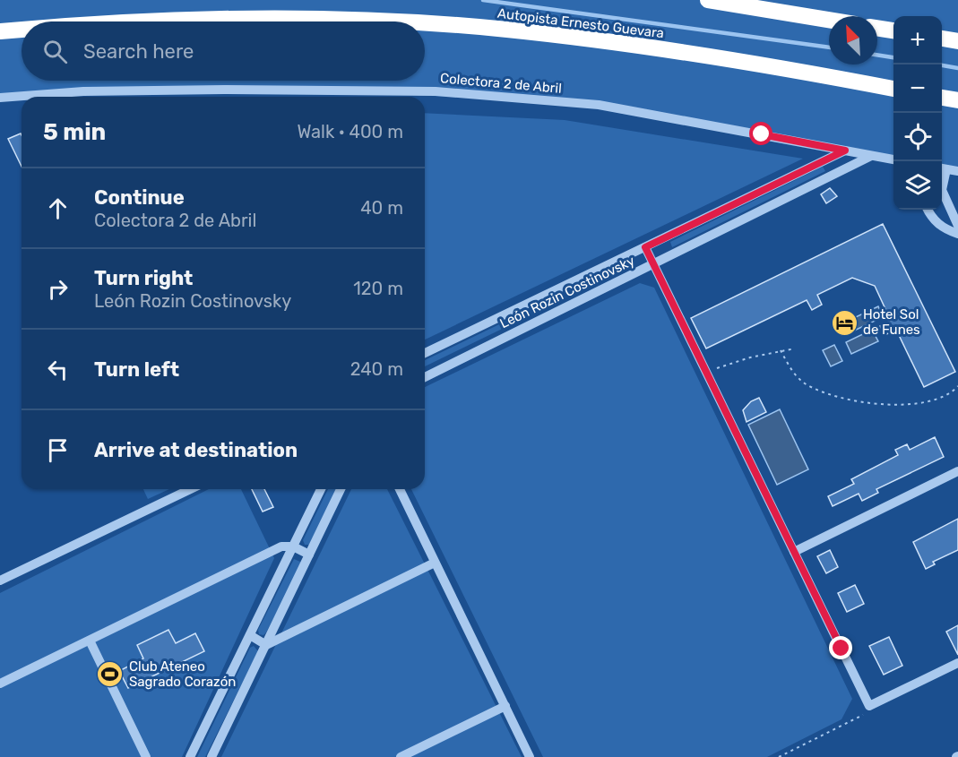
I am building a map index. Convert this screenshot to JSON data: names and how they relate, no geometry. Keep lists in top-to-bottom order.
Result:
{
  "streets": {
    "highway": ["Autopista Ernesto Guevara"],
    "street": ["Colectora 2 de Abril", "León Rozin Costinovsky"]
  },
  "crossings": [
    ["Colectora 2 de Abril", "León Rozin Costinovsky"]
  ],
  "places": {
    "hotel": ["Hotel Sol de Funes"],
    "sports": ["Club Ateneo Sagrado Corazón"]
  },
  "north": "top left",
  "page": {
    "map_buttons": ["+", "−"],
    "search": "Search here",
    "heading": ["5 min", "Walk · 400 m"],
    "list": [
      ["Continue", "Colectora 2 de Abril", "40 m"],
      ["Turn right", "León Rozin Costinovsky", "120 m"],
      ["Turn left", "240 m"],
      "Arrive at destination"
    ]
  }
}
